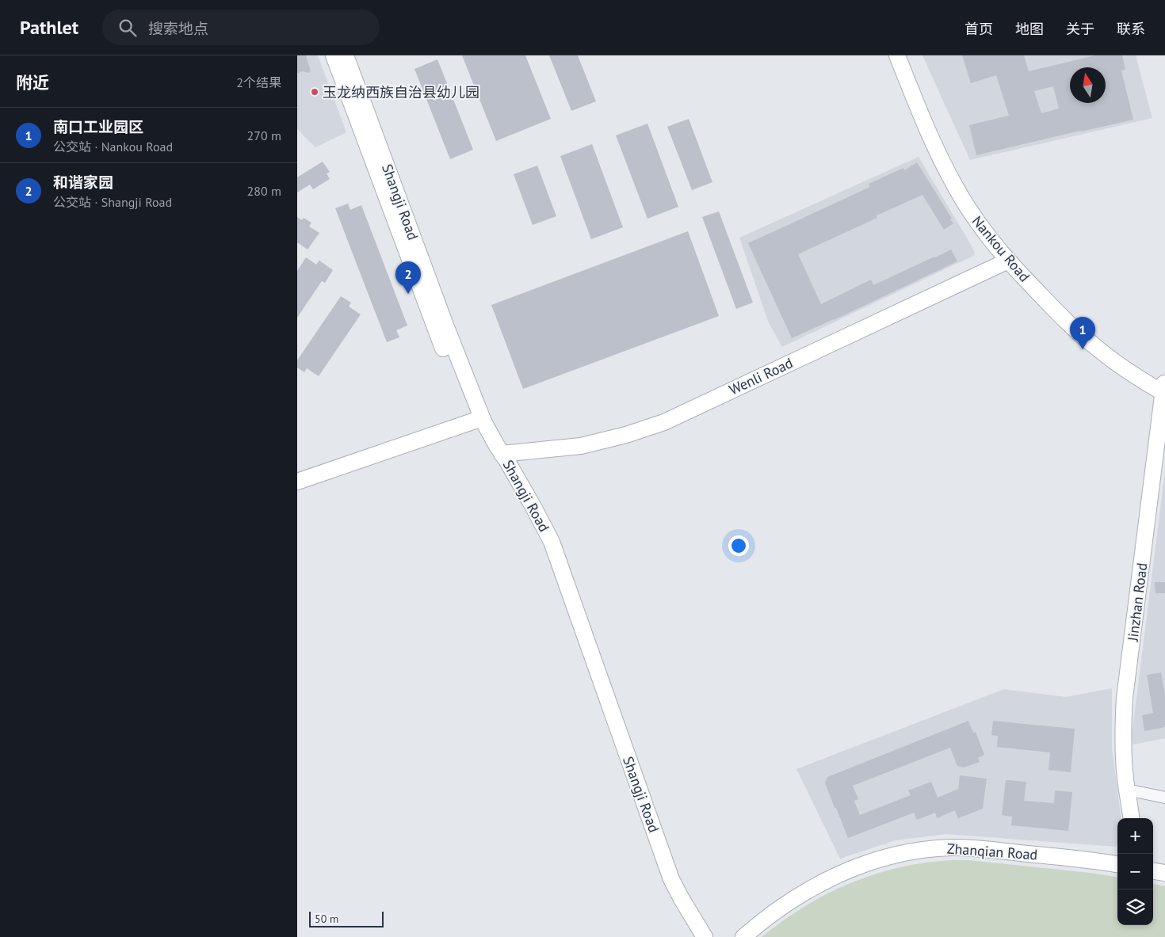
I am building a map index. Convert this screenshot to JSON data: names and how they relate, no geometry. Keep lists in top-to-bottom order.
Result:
{
  "streets": {
    "main road": [
      "Shangji Road",
      "Nankou Road",
      "Wenli Road",
      "Jinzhan Road",
      "Zhanqian Road"
    ]
  },
  "crossings": [
    ["Shangji Road", "Wenli Road"],
    ["Nankou Road", "Wenli Road"],
    ["Nankou Road", "Jinzhan Road"]
  ],
  "places": ["玉龙纳西族自治县幼儿园"],
  "scale_bar": "50 m",
  "north": "top",
  "page": {
    "header": "Pathlet",
    "search": "搜索地点",
    "nav": [
      "首页",
      "地图",
      "关于",
      "联系"
    ],
    "heading": ["附近", "2个结果"],
    "list": [
      {
        "mark": "1",
        "name": "南口工业园区",
        "note": "公交站 · Nankou Road",
        "value": "270 m"
      },
      {
        "mark": "2",
        "name": "和谐家园",
        "note": "公交站 · Shangji Road",
        "value": "280 m"
      }
    ],
    "pins": ["2", "1"],
    "map_buttons": ["+", "−"],
    "scale": "50 m"
  }
}
